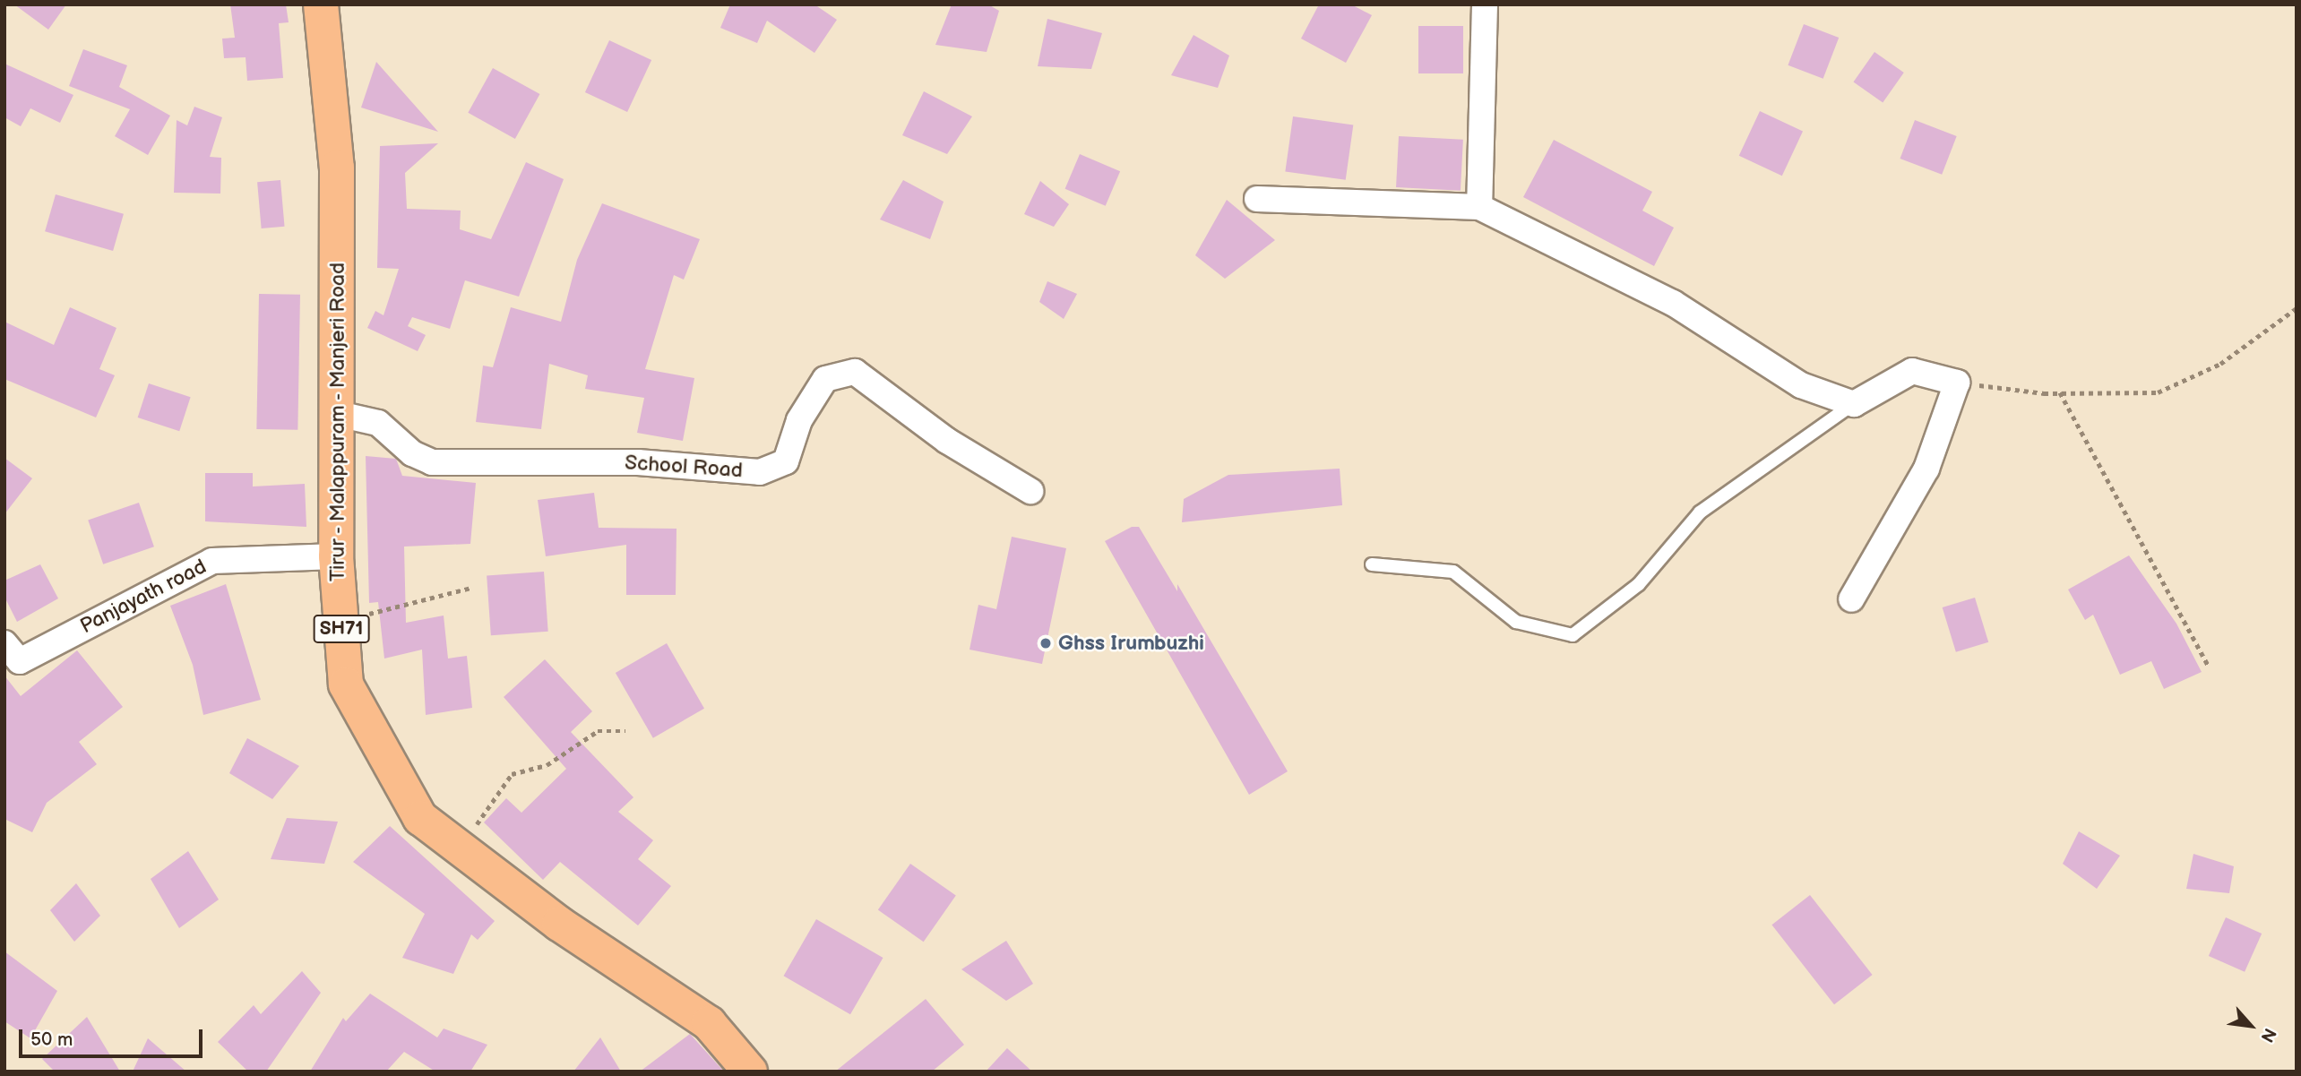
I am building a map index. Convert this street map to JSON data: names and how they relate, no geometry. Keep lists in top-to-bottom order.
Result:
{
  "streets": {
    "main road": ["Tirur - Malappuram - Manjeri Road", "SH71"],
    "street": ["School Road", "Panjayath road"]
  },
  "crossings": [
    ["Tirur - Malappuram - Manjeri Road", "School Road"],
    ["Tirur - Malappuram - Manjeri Road", "Panjayath road"]
  ],
  "places": ["Ghss Irumbuzhi"],
  "scale_bar": "50 m",
  "north": "bottom right"
}
